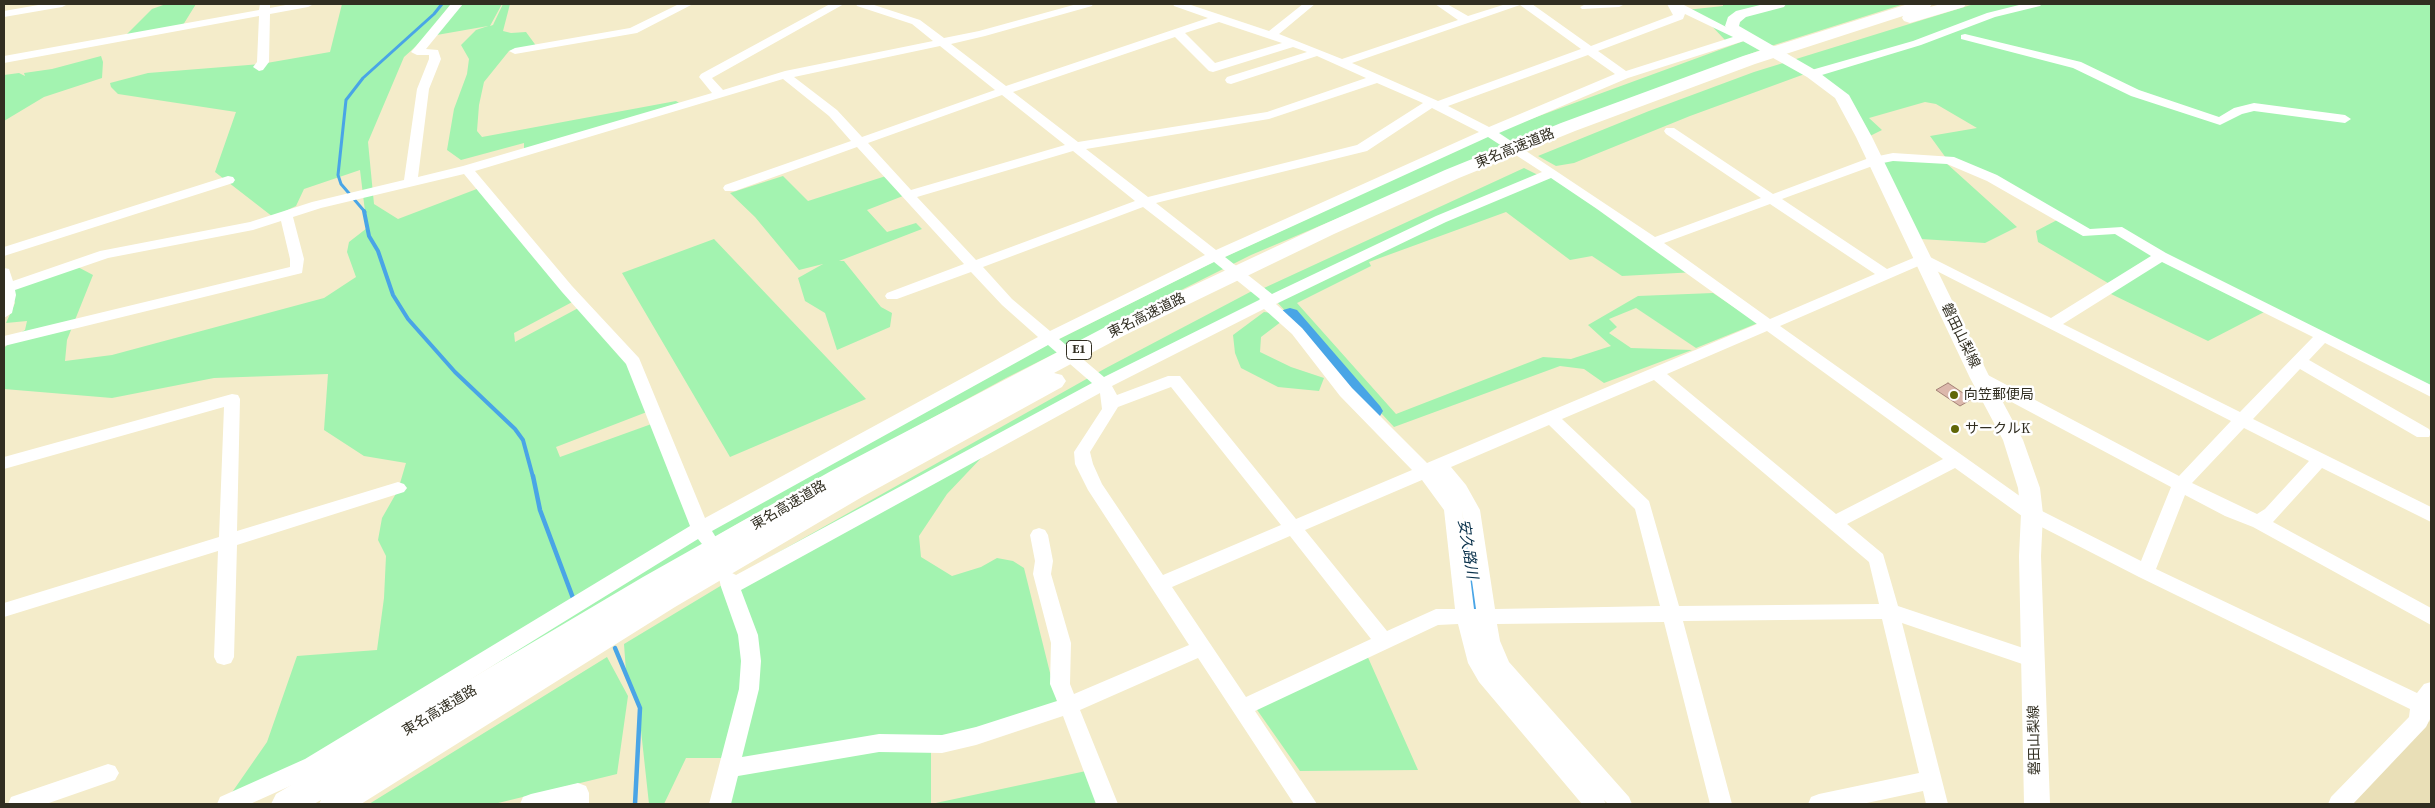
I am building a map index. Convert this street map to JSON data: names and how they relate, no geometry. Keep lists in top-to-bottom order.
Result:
{
  "streets": {
    "highway": ["東名高速道路", "E1"],
    "main road": ["磐田山梨線"]
  },
  "water": ["安久路川"],
  "places": ["向笠郵便局", "サークルK"]
}
